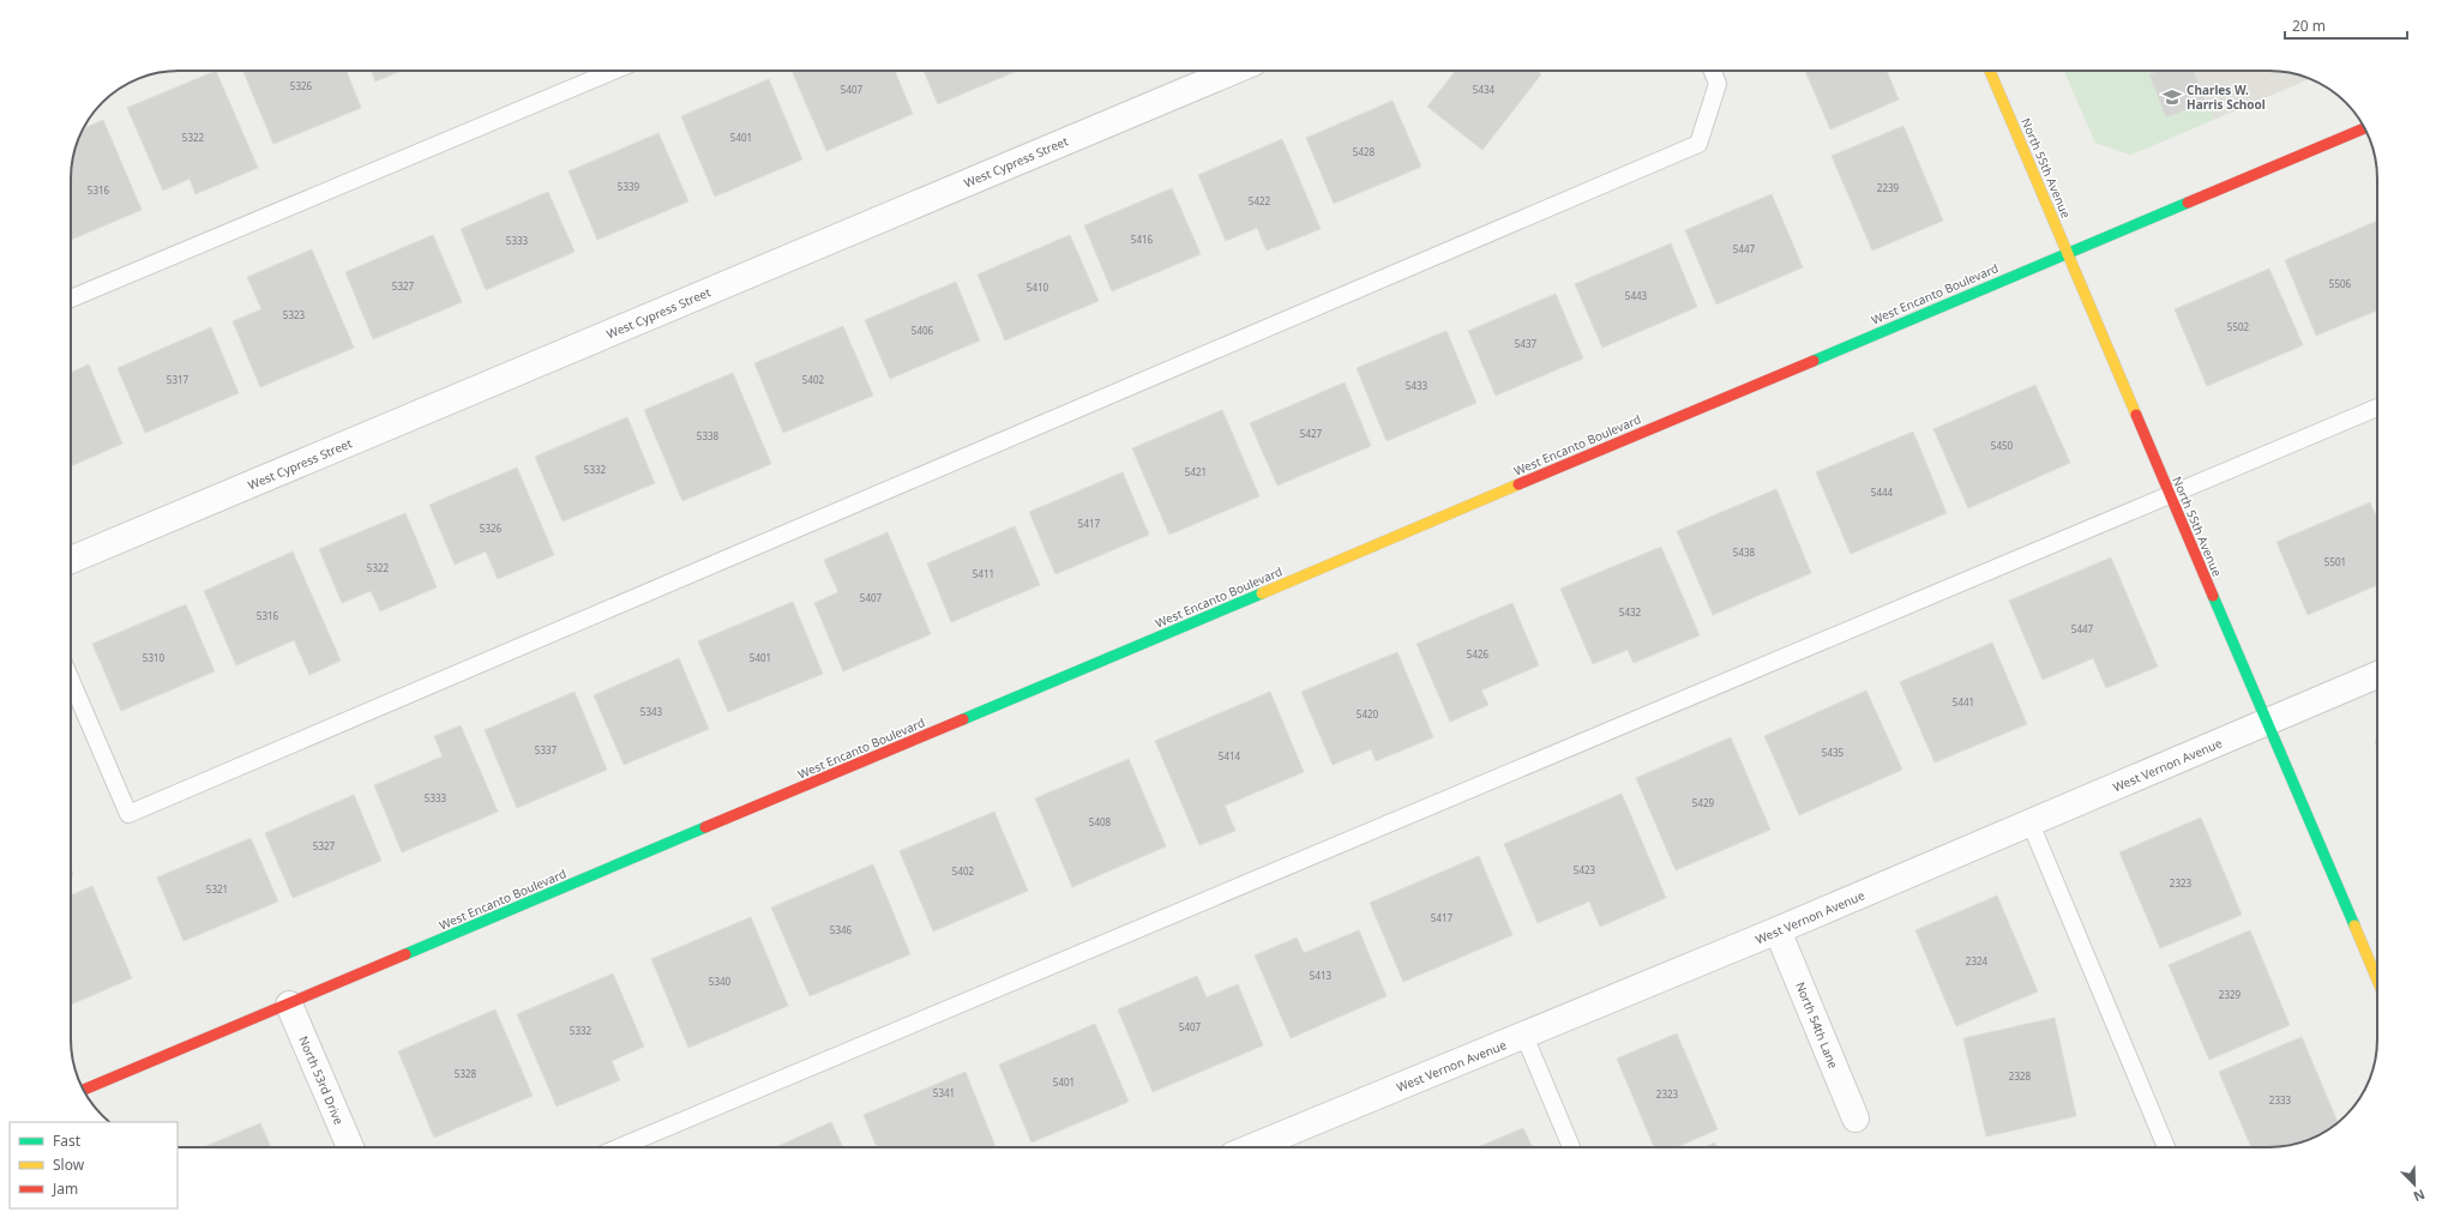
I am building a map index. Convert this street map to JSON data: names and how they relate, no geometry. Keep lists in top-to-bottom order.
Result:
{
  "streets": {
    "street": [
      "West Cypress Street",
      "North 55th Avenue",
      "West Encanto Boulevard",
      "West Vernon Avenue",
      "North 54th Lane",
      "North 53rd Drive"
    ]
  },
  "crossings": [
    ["North 55th Avenue", "West Encanto Boulevard"],
    ["North 55th Avenue", "West Vernon Avenue"],
    ["West Encanto Boulevard", "North 53rd Drive"],
    ["West Vernon Avenue", "North 54th Lane"]
  ],
  "places": {
    "school or university": ["Charles W. Harris School"]
  },
  "house_numbers": [
    "5326",
    "5407",
    "5434",
    "5322",
    "5401",
    "5428",
    "5339",
    "2239",
    "5316",
    "5422",
    "5416",
    "5333",
    "5447",
    "5506",
    "5327",
    "5410",
    "5443",
    "5323",
    "5502",
    "5406",
    "5437",
    "5317",
    "5402",
    "5433",
    "5427",
    "5338",
    "5450",
    "5332",
    "5421",
    "5444",
    "5417",
    "5326",
    "5438",
    "5501",
    "5322",
    "5411",
    "5407",
    "5432",
    "5316",
    "5447",
    "5426",
    "5310",
    "5401",
    "5441",
    "5343",
    "5420",
    "5337",
    "5435",
    "5414",
    "5333",
    "5429",
    "5408",
    "5327",
    "5423",
    "5402",
    "2323",
    "5321",
    "5417",
    "5346",
    "2324",
    "5413",
    "5340",
    "2329",
    "5407",
    "5332",
    "5328",
    "2328",
    "5401",
    "5341",
    "2323",
    "2333"
  ],
  "legend": ["Fast", "Slow", "Jam"],
  "scale_bar": "20 m",
  "north": "bottom right"
}
